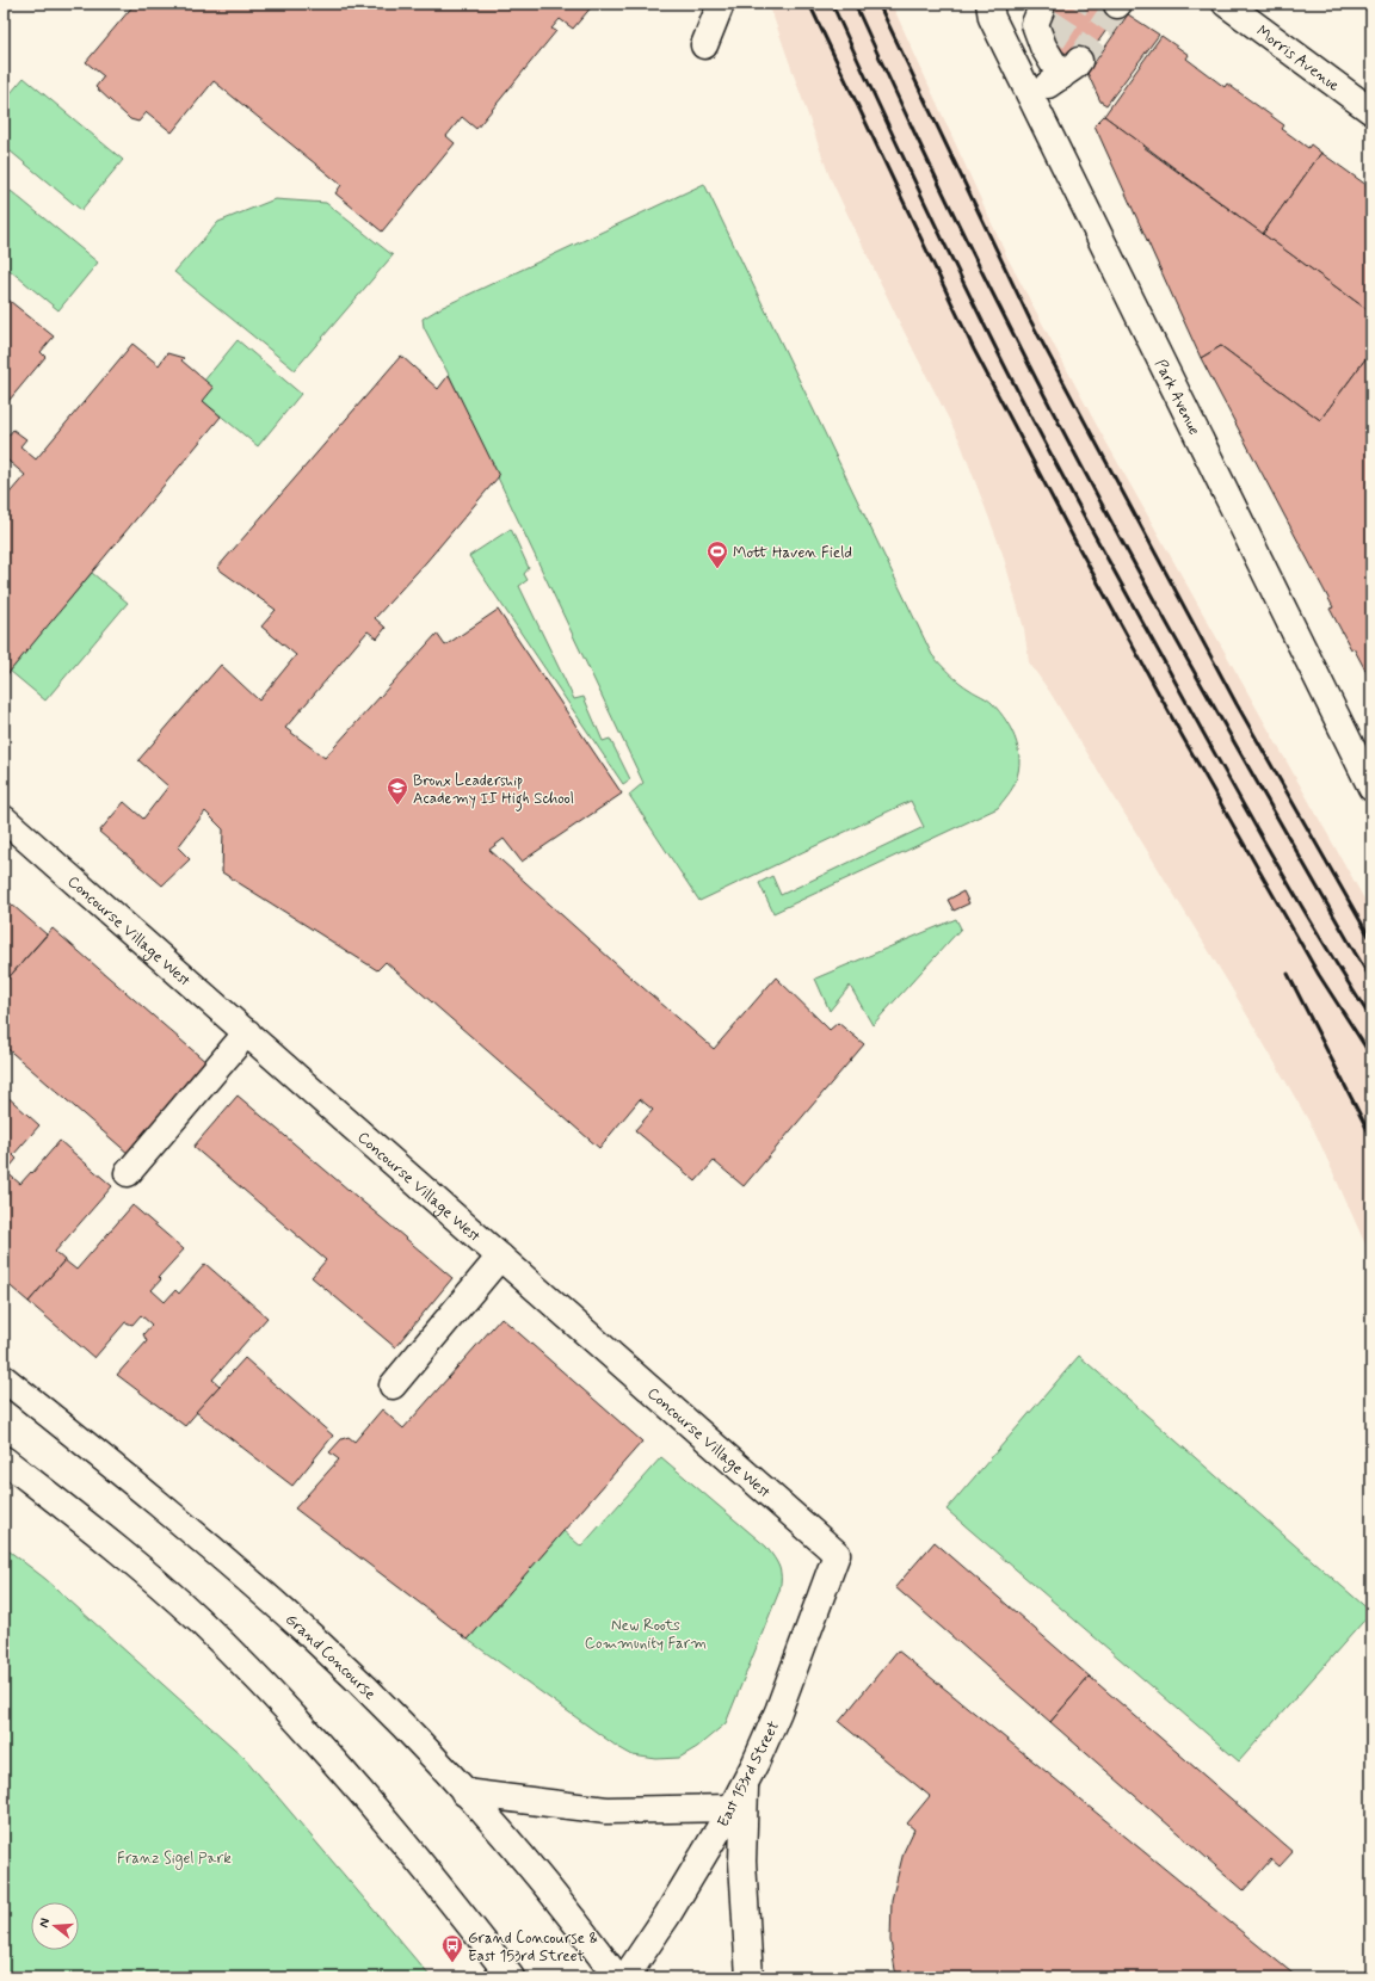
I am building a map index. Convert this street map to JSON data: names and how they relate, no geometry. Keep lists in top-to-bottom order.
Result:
{
  "streets": {
    "street": [
      "Morris Avenue",
      "Park Avenue",
      "Concourse Village West",
      "Grand Concourse",
      "East 153rd Street"
    ]
  },
  "crossings": [
    ["Concourse Village West", "East 153rd Street"]
  ],
  "parks": ["New Roots Community Farm", "Franz Sigel Park"],
  "places": {
    "sports": ["Mott Haven Field"],
    "school or university": ["Bronx Leadership Academy II High School"],
    "bus stop": ["Grand Concourse & East 153rd Street"]
  },
  "north": "left"
}
